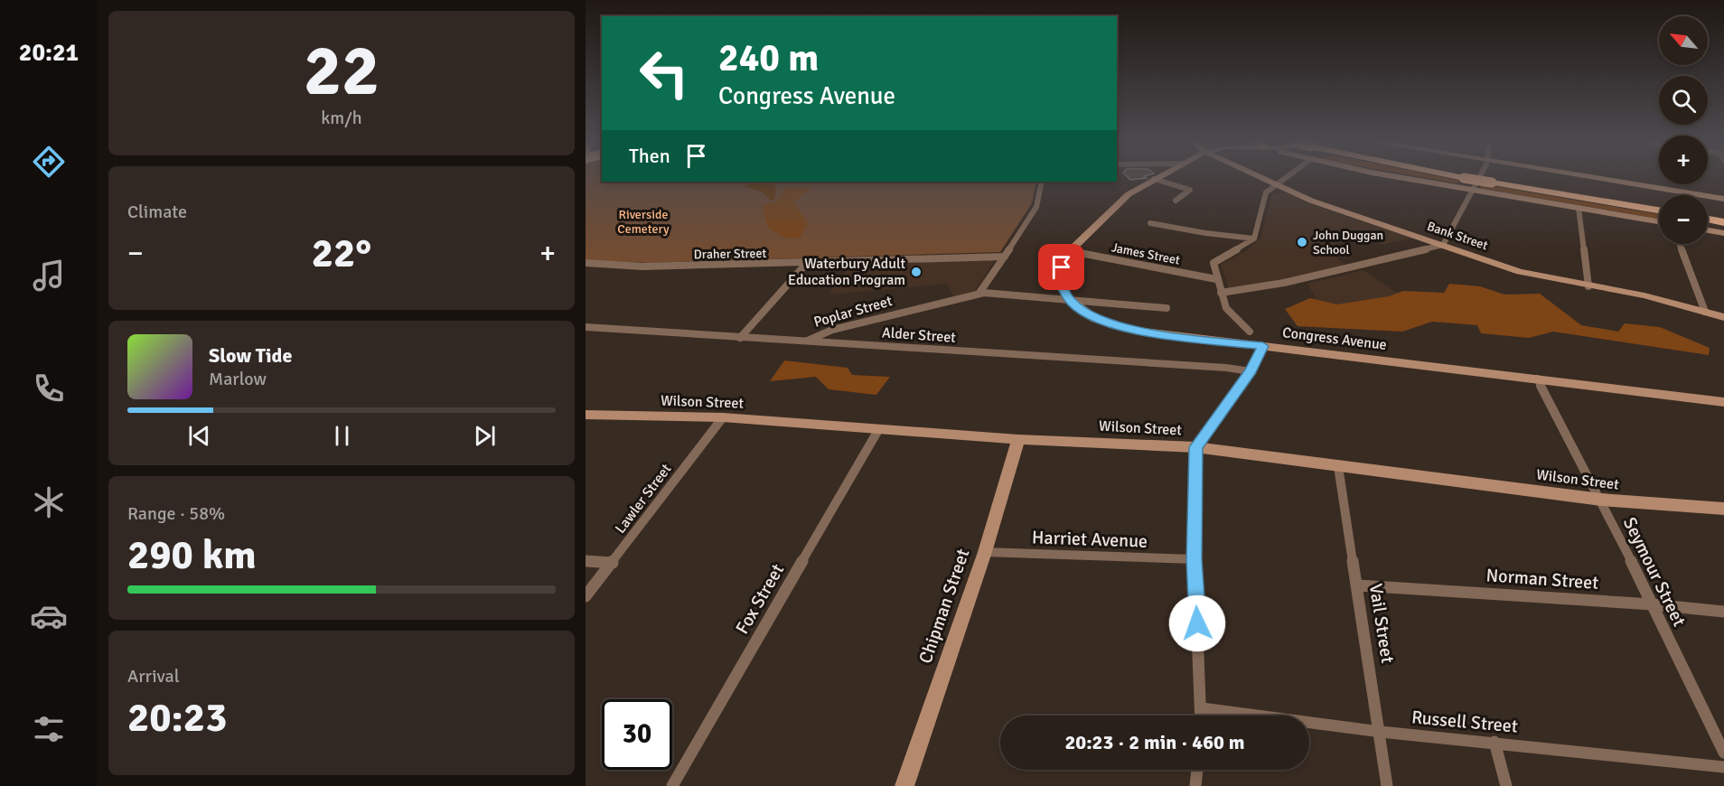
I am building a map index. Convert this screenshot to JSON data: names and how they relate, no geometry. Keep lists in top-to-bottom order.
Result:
{
  "streets": {
    "street": [
      "Bank Street",
      "Draher Street",
      "James Street",
      "Poplar Street",
      "Alder Street",
      "Congress Avenue",
      "Wilson Street",
      "Lawler Street",
      "Harriet Avenue",
      "Seymour Street",
      "Norman Street",
      "Fox Street",
      "Chipman Street",
      "Vail Street",
      "Russell Street"
    ]
  },
  "crossings": [
    ["Poplar Street", "Alder Street"],
    ["Poplar Street", "Congress Avenue"],
    ["Congress Avenue", "Seymour Street"],
    ["Wilson Street", "Lawler Street"],
    ["Wilson Street", "Seymour Street"],
    ["Wilson Street", "Fox Street"],
    ["Wilson Street", "Chipman Street"],
    ["Wilson Street", "Vail Street"],
    ["Harriet Avenue", "Chipman Street"],
    ["Seymour Street", "Norman Street"],
    ["Norman Street", "Vail Street"],
    ["Vail Street", "Russell Street"]
  ],
  "parks": ["Riverside Cemetery"],
  "places": ["John Duggan School", "Waterbury Adult Education Program"],
  "north": "top left",
  "page": {
    "tabs": "20:21",
    "tile": [
      ["22", "km/h"],
      "Climate",
      ["Range · 58%", "290 km"],
      ["Arrival", "20:23"]
    ],
    "map_buttons": ["+", "−"],
    "turn": ["240 m", "Congress Avenue"],
    "then": "Then",
    "heat": ["−", "22°", "+"],
    "song": ["Slow Tide", "Marlow"],
    "limit": "30",
    "trip": "20:23 · 2 min · 460 m"
  }
}
